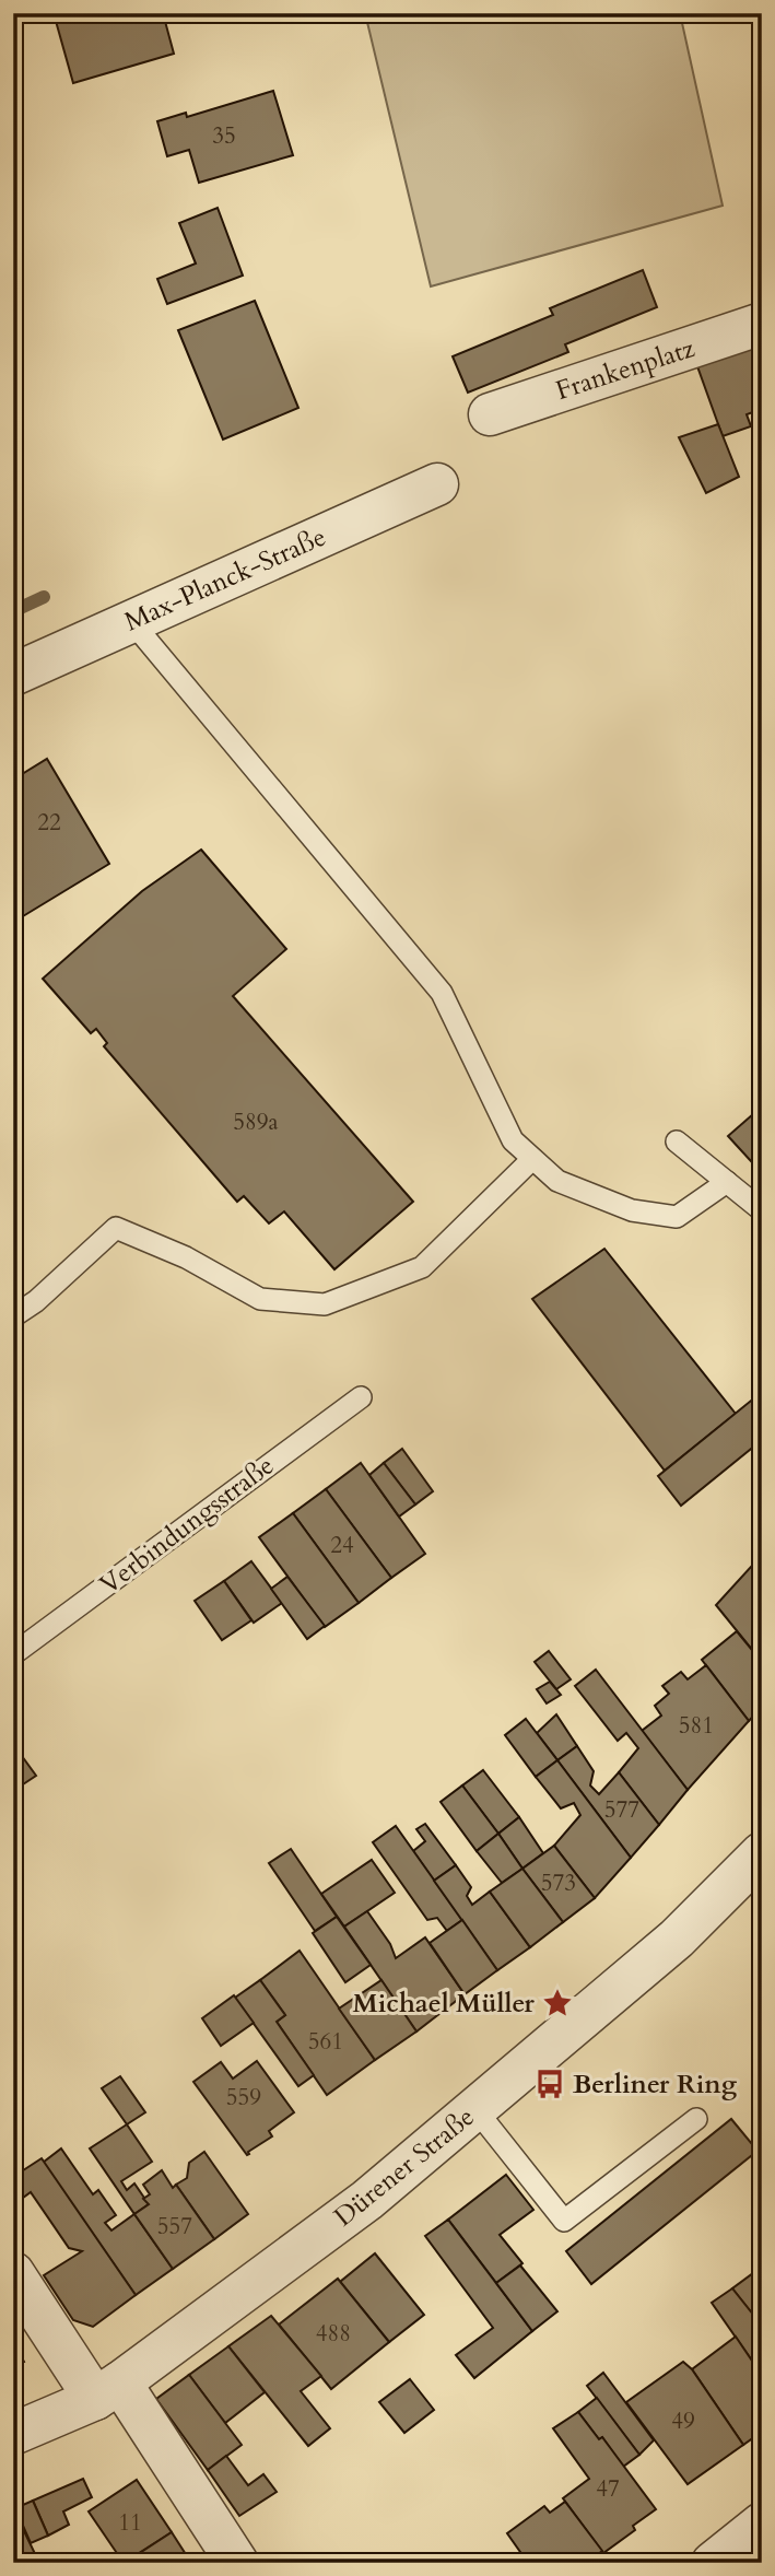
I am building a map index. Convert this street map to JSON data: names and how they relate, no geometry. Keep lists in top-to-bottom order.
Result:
{
  "streets": {
    "street": ["Frankenplatz", "Max-Planck-Straße", "Dürener Straße"],
    "lane": ["Verbindungsstraße"]
  },
  "places": {
    "place": ["Michael Müller"],
    "bus stop": ["Berliner Ring"]
  },
  "house_numbers": [
    "35",
    "22",
    "589a",
    "24",
    "581",
    "577",
    "573",
    "561",
    "559",
    "557",
    "488",
    "49",
    "47",
    "11"
  ]
}
